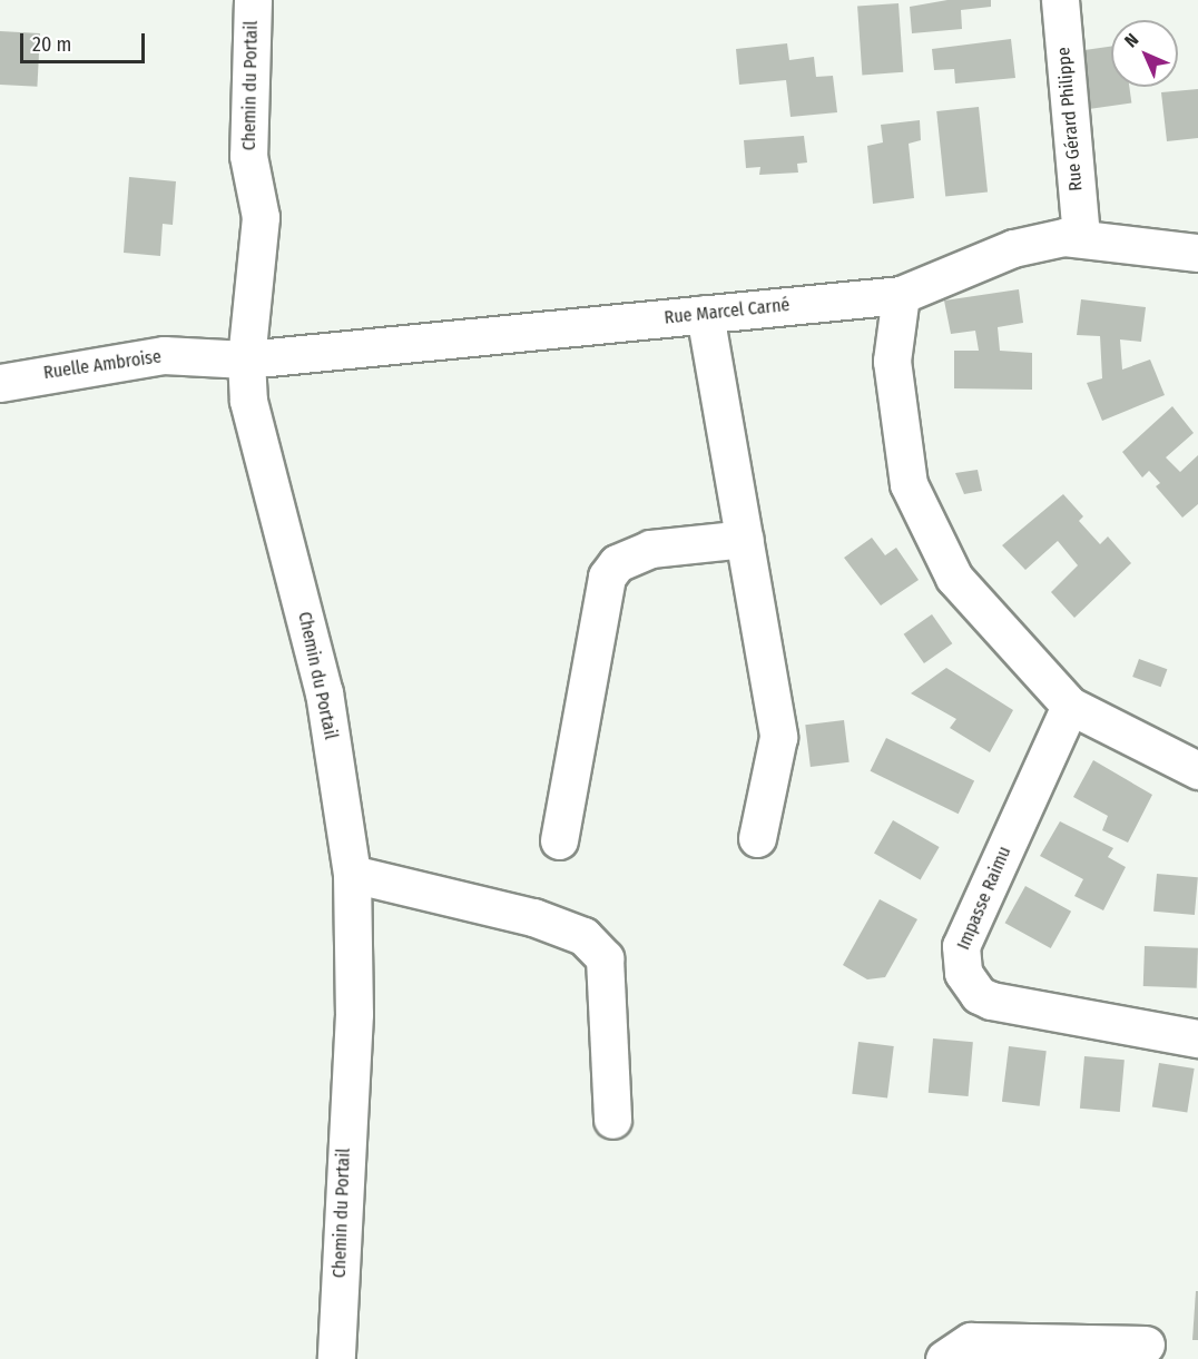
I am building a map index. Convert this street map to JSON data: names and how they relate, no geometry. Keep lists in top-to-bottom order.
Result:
{
  "streets": {
    "street": [
      "Chemin du Portail",
      "Rue Gérard Philippe",
      "Rue Marcel Carné",
      "Ruelle Ambroise",
      "Impasse Raimu"
    ]
  },
  "crossings": [
    ["Chemin du Portail", "Rue Marcel Carné"],
    ["Chemin du Portail", "Ruelle Ambroise"],
    ["Rue Gérard Philippe", "Rue Marcel Carné"],
    ["Rue Marcel Carné", "Ruelle Ambroise"]
  ],
  "scale_bar": "20 m",
  "north": "top left"
}
